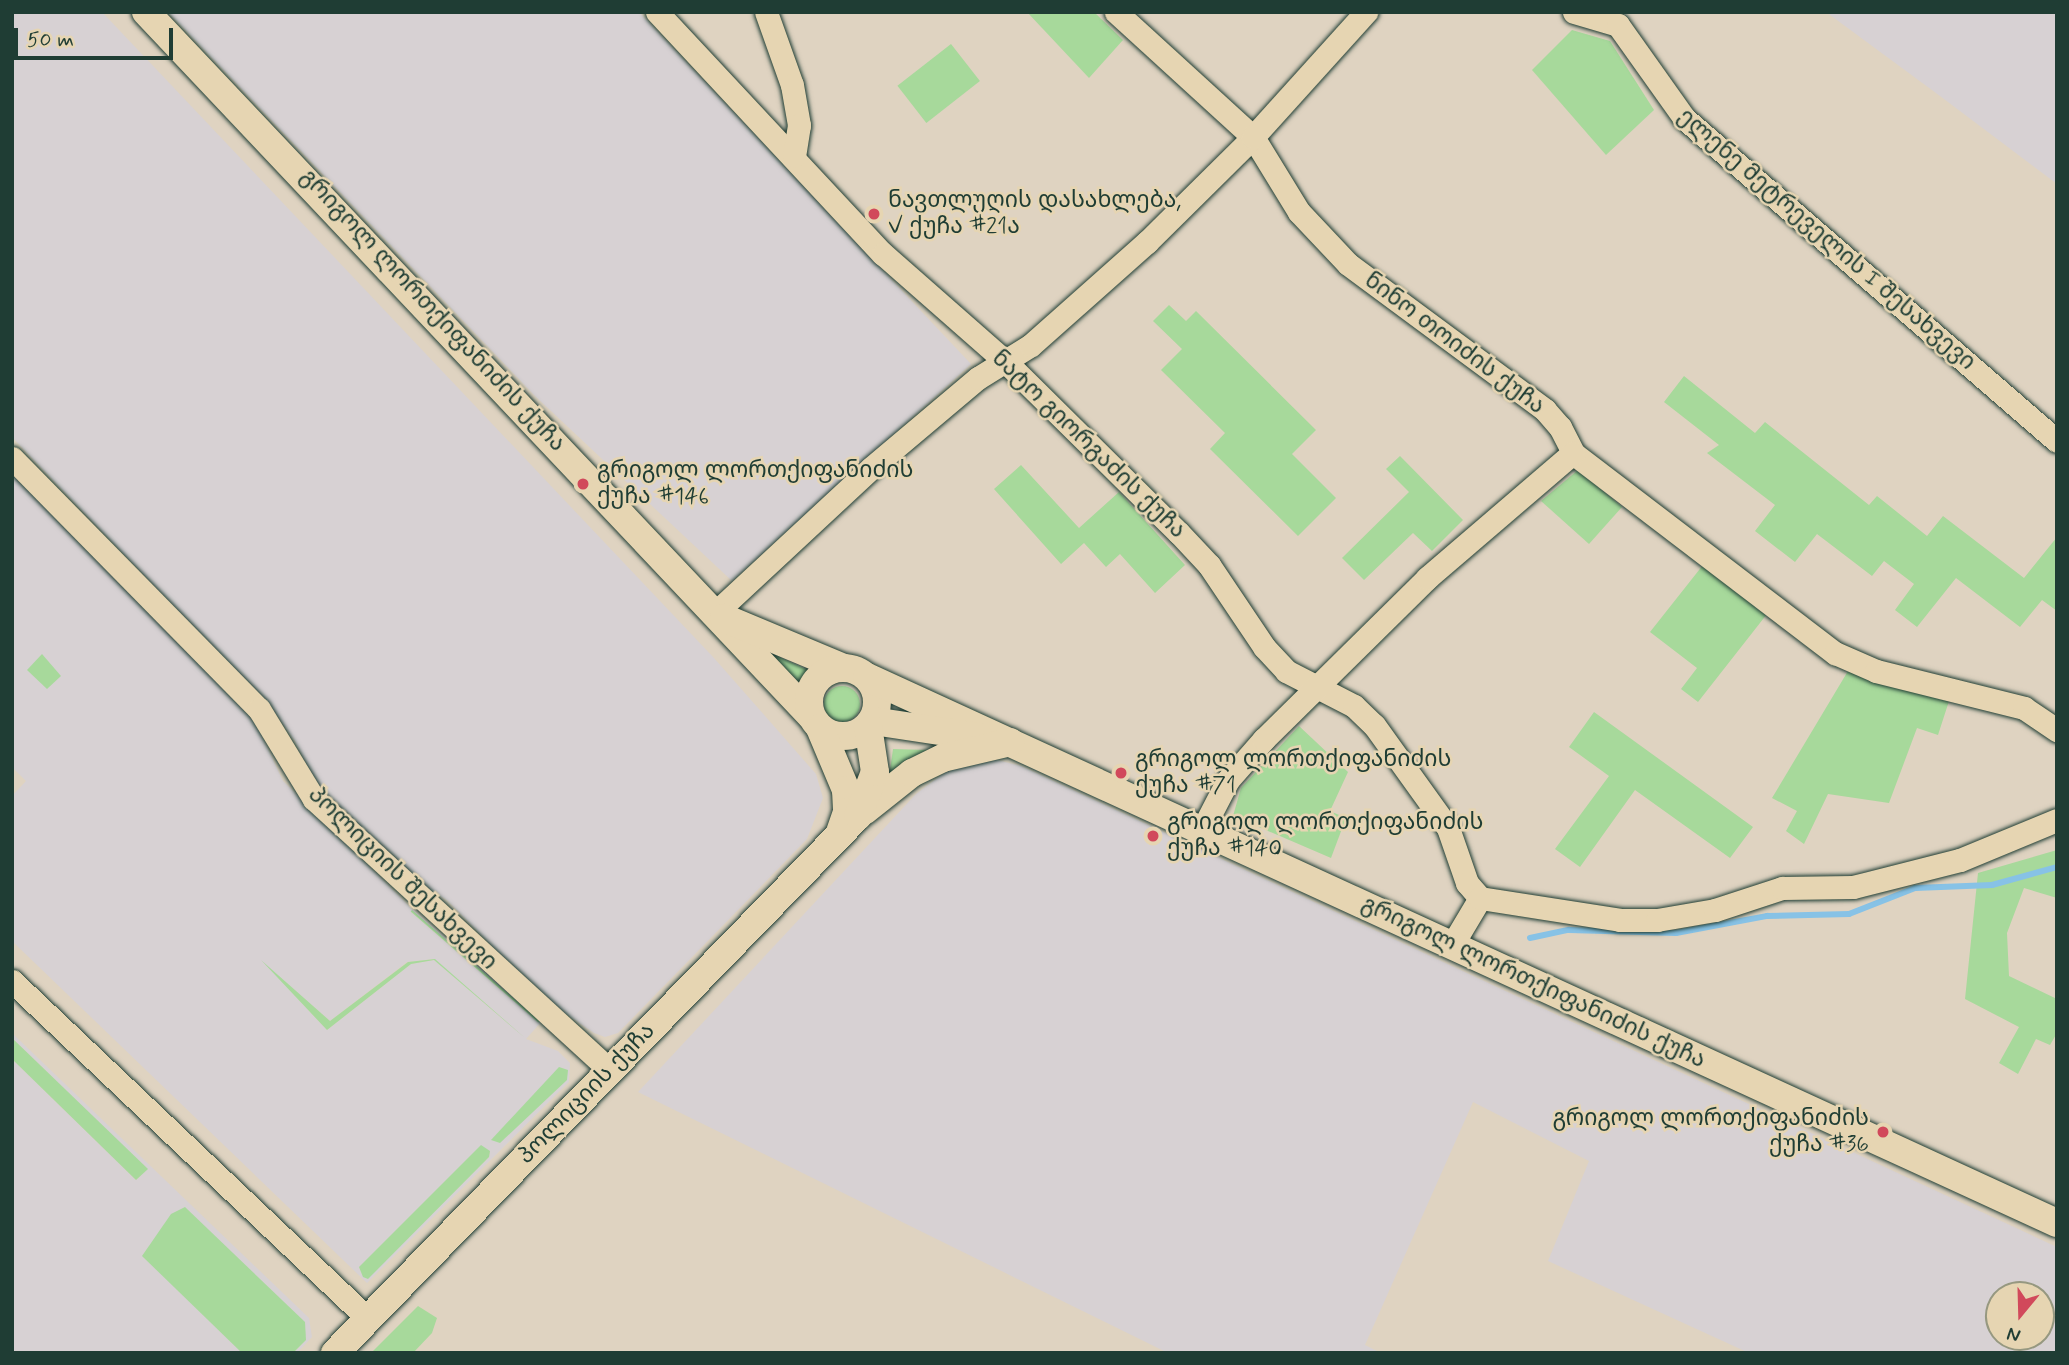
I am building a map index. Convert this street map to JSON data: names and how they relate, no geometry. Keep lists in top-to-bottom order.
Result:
{
  "streets": {
    "street": [
      "ელენე მეტრეველის I შესახვევი",
      "გრიგოლ ლორთქიფანიძის ქუჩა",
      "ნინო თოიძის ქუჩა",
      "ნატო გიორგაძის ქუჩა",
      "პოლიციის შესახვევი",
      "პოლიციის ქუჩა"
    ]
  },
  "crossings": [
    ["გრიგოლ ლორთქიფანიძის ქუჩა", "პოლიციის ქუჩა"],
    ["პოლიციის შესახვევი", "პოლიციის ქუჩა"]
  ],
  "places": [
    "ნავთლუღის დასახლება, V ქუჩა #21ა",
    "გრიგოლ ლორთქიფანიძის ქუჩა #146",
    "გრიგოლ ლორთქიფანიძის ქუჩა #71",
    "გრიგოლ ლორთქიფანიძის ქუჩა #140",
    "გრიგოლ ლორთქიფანიძის ქუჩა #36"
  ],
  "scale_bar": "50 m",
  "north": "bottom"
}
